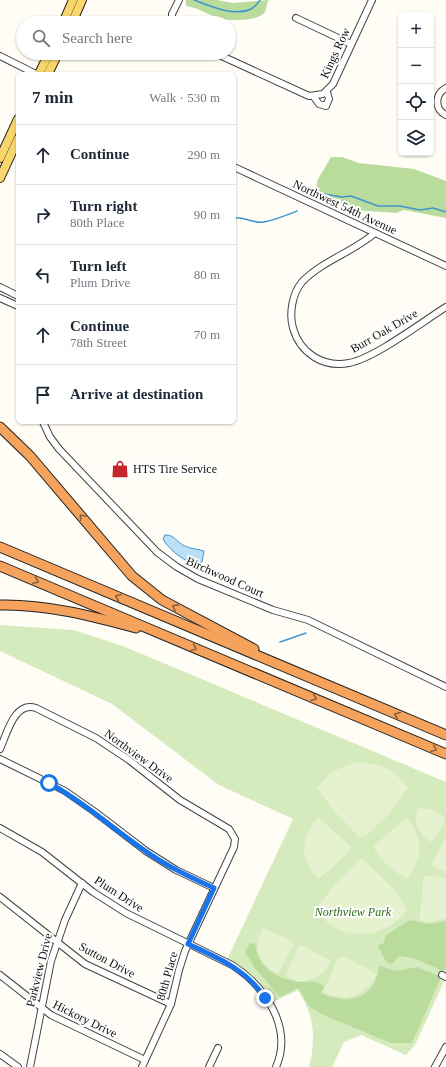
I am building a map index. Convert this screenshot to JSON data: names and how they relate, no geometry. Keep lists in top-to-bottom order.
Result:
{
  "streets": {
    "street": [
      "Kings Row",
      "Northwest 54th Avenue",
      "Burr Oak Drive",
      "Birchwood Court",
      "Northview Drive",
      "Plum Drive",
      "Sutton Drive",
      "Parkview Drive",
      "80th Place",
      "Hickory Drive"
    ]
  },
  "crossings": [
    ["Northwest 54th Avenue", "Burr Oak Drive"],
    ["Northview Drive", "80th Place"],
    ["Plum Drive", "Parkview Drive"],
    ["Plum Drive", "80th Place"],
    ["Sutton Drive", "Parkview Drive"],
    ["Sutton Drive", "80th Place"],
    ["Parkview Drive", "Hickory Drive"],
    ["80th Place", "Hickory Drive"]
  ],
  "parks": ["Northview Park"],
  "places": {
    "shop": ["HTS Tire Service"]
  },
  "page": {
    "map_buttons": ["+", "−"],
    "search": "Search here",
    "heading": ["7 min", "Walk · 530 m"],
    "list": [
      ["Continue", "290 m"],
      ["Turn right", "80th Place", "90 m"],
      ["Turn left", "Plum Drive", "80 m"],
      ["Continue", "78th Street", "70 m"],
      "Arrive at destination"
    ]
  }
}
